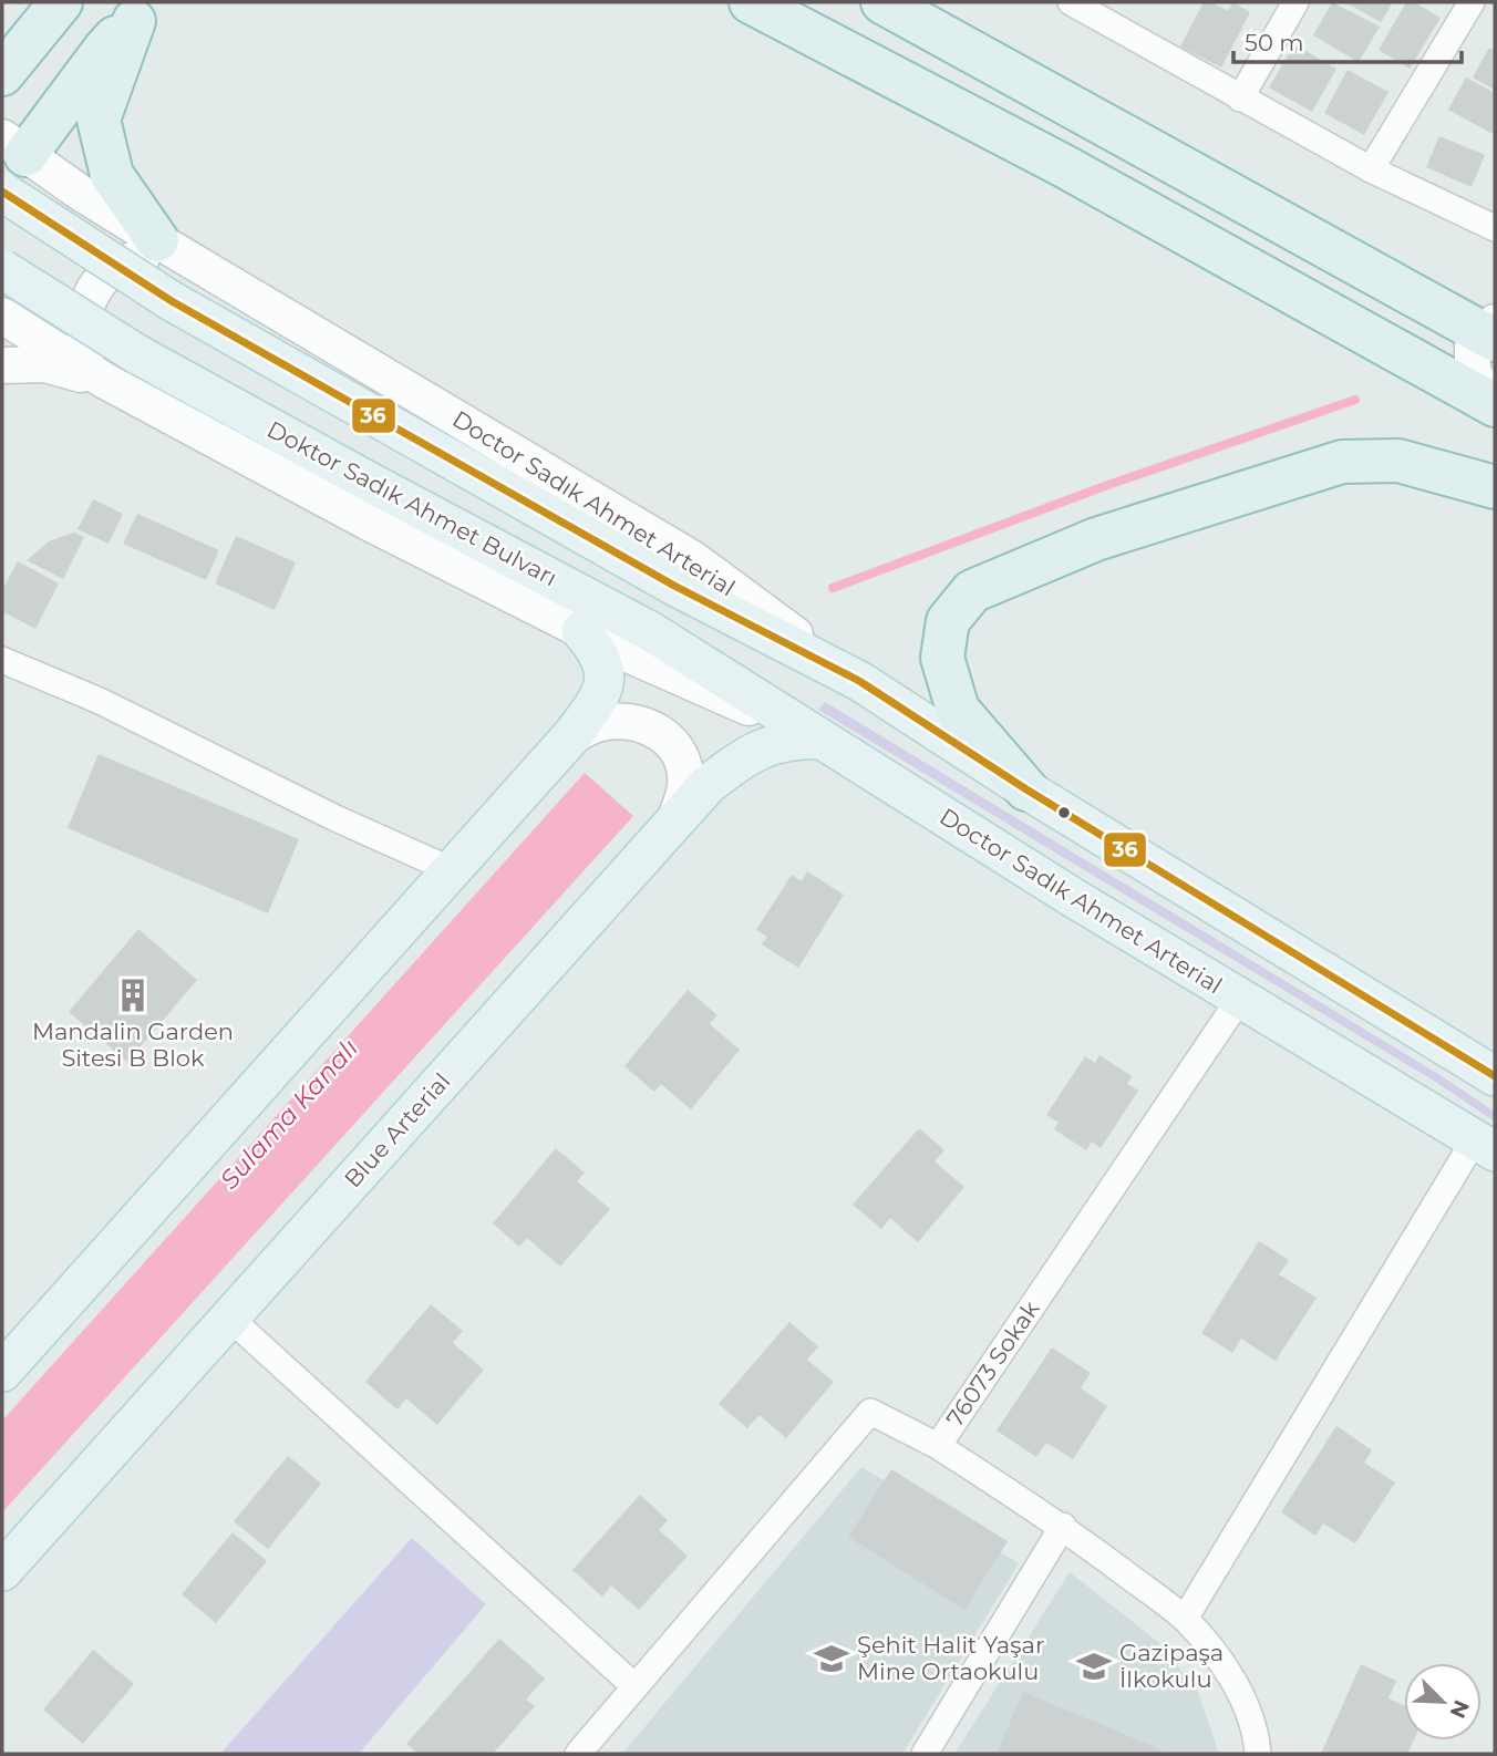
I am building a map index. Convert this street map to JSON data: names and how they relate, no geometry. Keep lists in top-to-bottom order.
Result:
{
  "streets": {
    "main road": ["Doktor Sadık Ahmet Bulvarı", "Doctor Sadık Ahmet Arterial", "Blue Arterial"],
    "street": ["76073 Sokak"]
  },
  "crossings": [
    ["Doktor Sadık Ahmet Bulvarı", "Doctor Sadık Ahmet Arterial"],
    ["Doktor Sadık Ahmet Bulvarı", "Blue Arterial"],
    ["Doctor Sadık Ahmet Arterial", "Blue Arterial"],
    ["Doctor Sadık Ahmet Arterial", "76073 Sokak"]
  ],
  "water": ["Sulama Kanalı"],
  "places": {
    "building": ["Mandalin Garden Sitesi B Blok"],
    "school or university": ["Şehit Halit Yaşar Mine Ortaokulu", "Gazipaşa İlkokulu"]
  },
  "lines": ["transit line 36"],
  "scale_bar": "50 m",
  "north": "bottom right"
}
